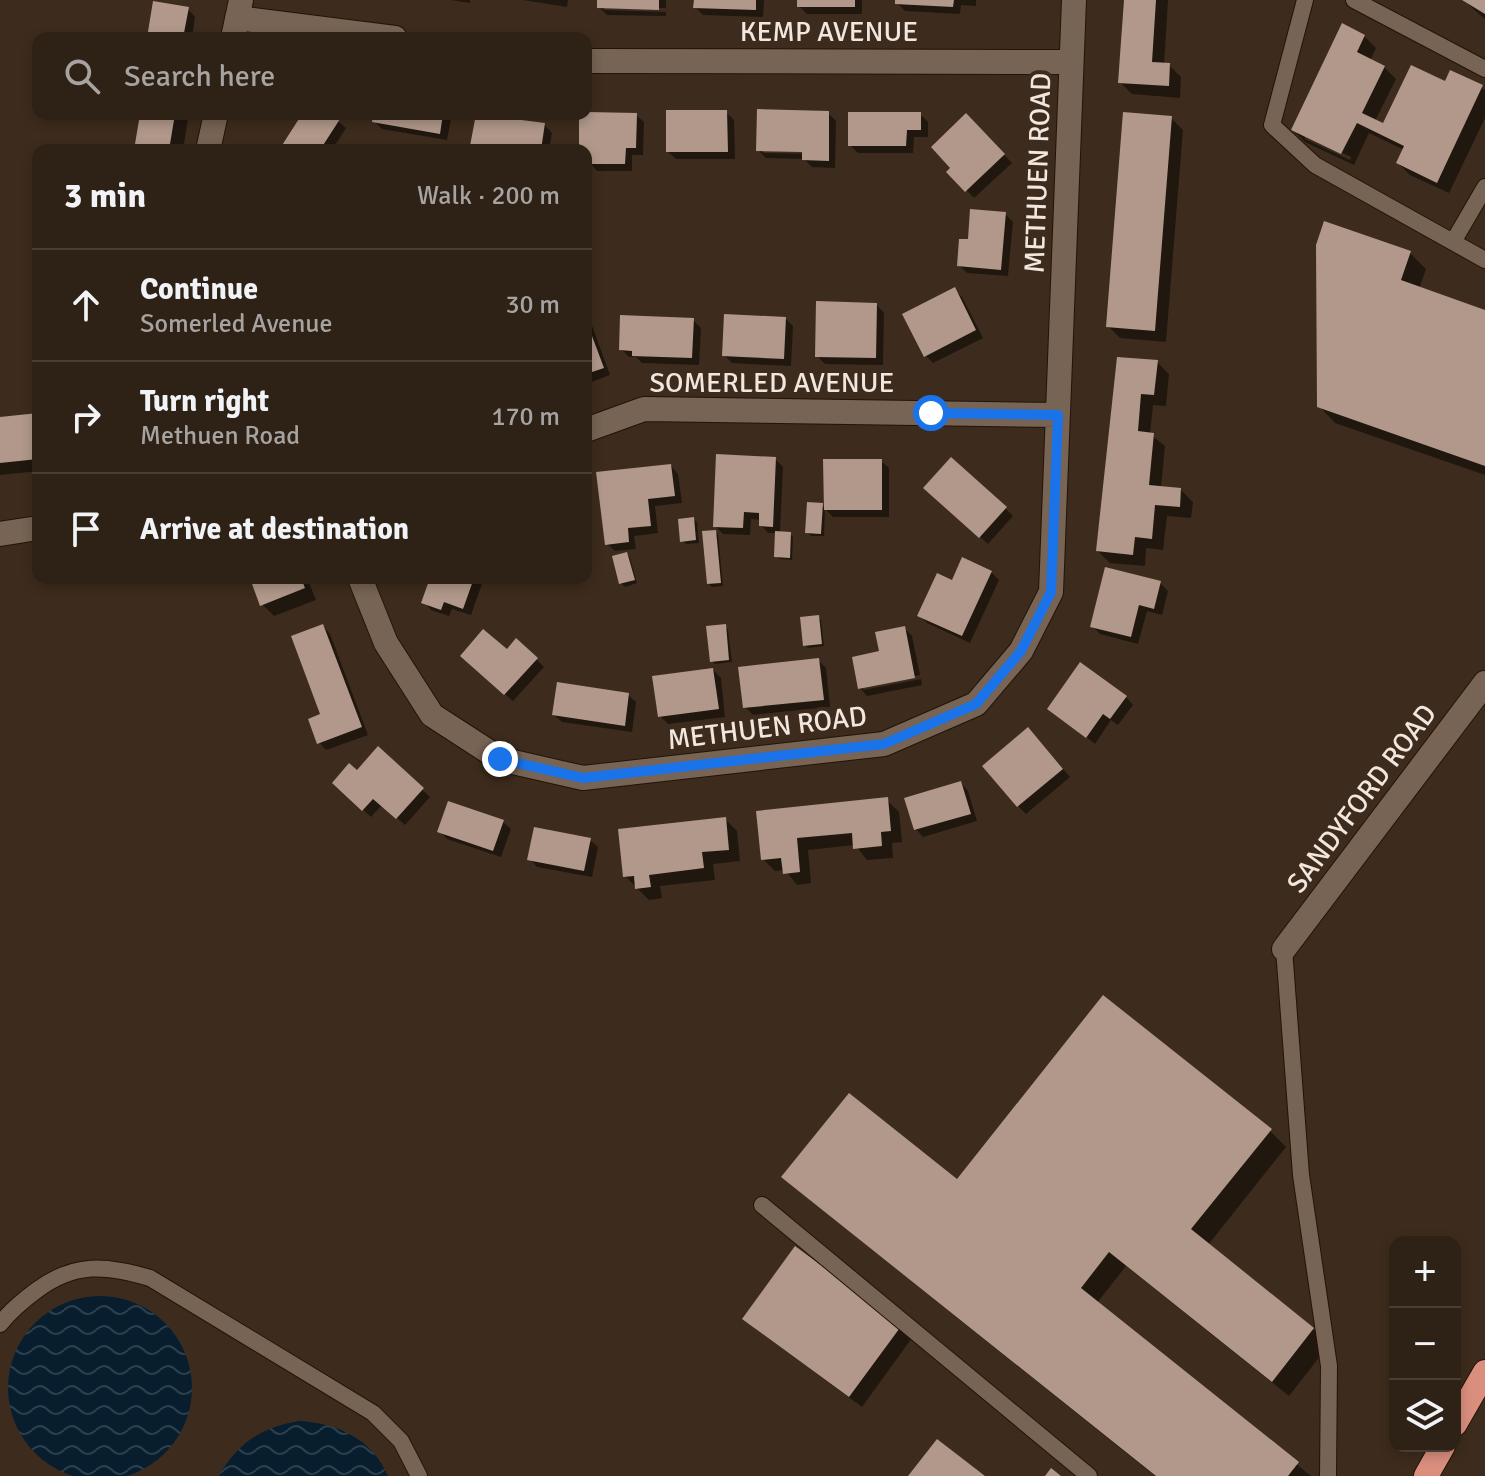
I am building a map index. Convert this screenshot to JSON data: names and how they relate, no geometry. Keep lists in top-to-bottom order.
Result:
{
  "streets": {
    "street": [
      "KEMP AVENUE",
      "METHUEN ROAD",
      "SOMERLED AVENUE",
      "SANDYFORD ROAD"
    ]
  },
  "crossings": [
    ["KEMP AVENUE", "METHUEN ROAD"],
    ["METHUEN ROAD", "SOMERLED AVENUE"]
  ],
  "page": {
    "search": "Search here",
    "heading": ["3 min", "Walk · 200 m"],
    "list": [
      ["Continue", "Somerled Avenue", "30 m"],
      ["Turn right", "Methuen Road", "170 m"],
      "Arrive at destination"
    ],
    "map_buttons": ["+", "−"]
  }
}
